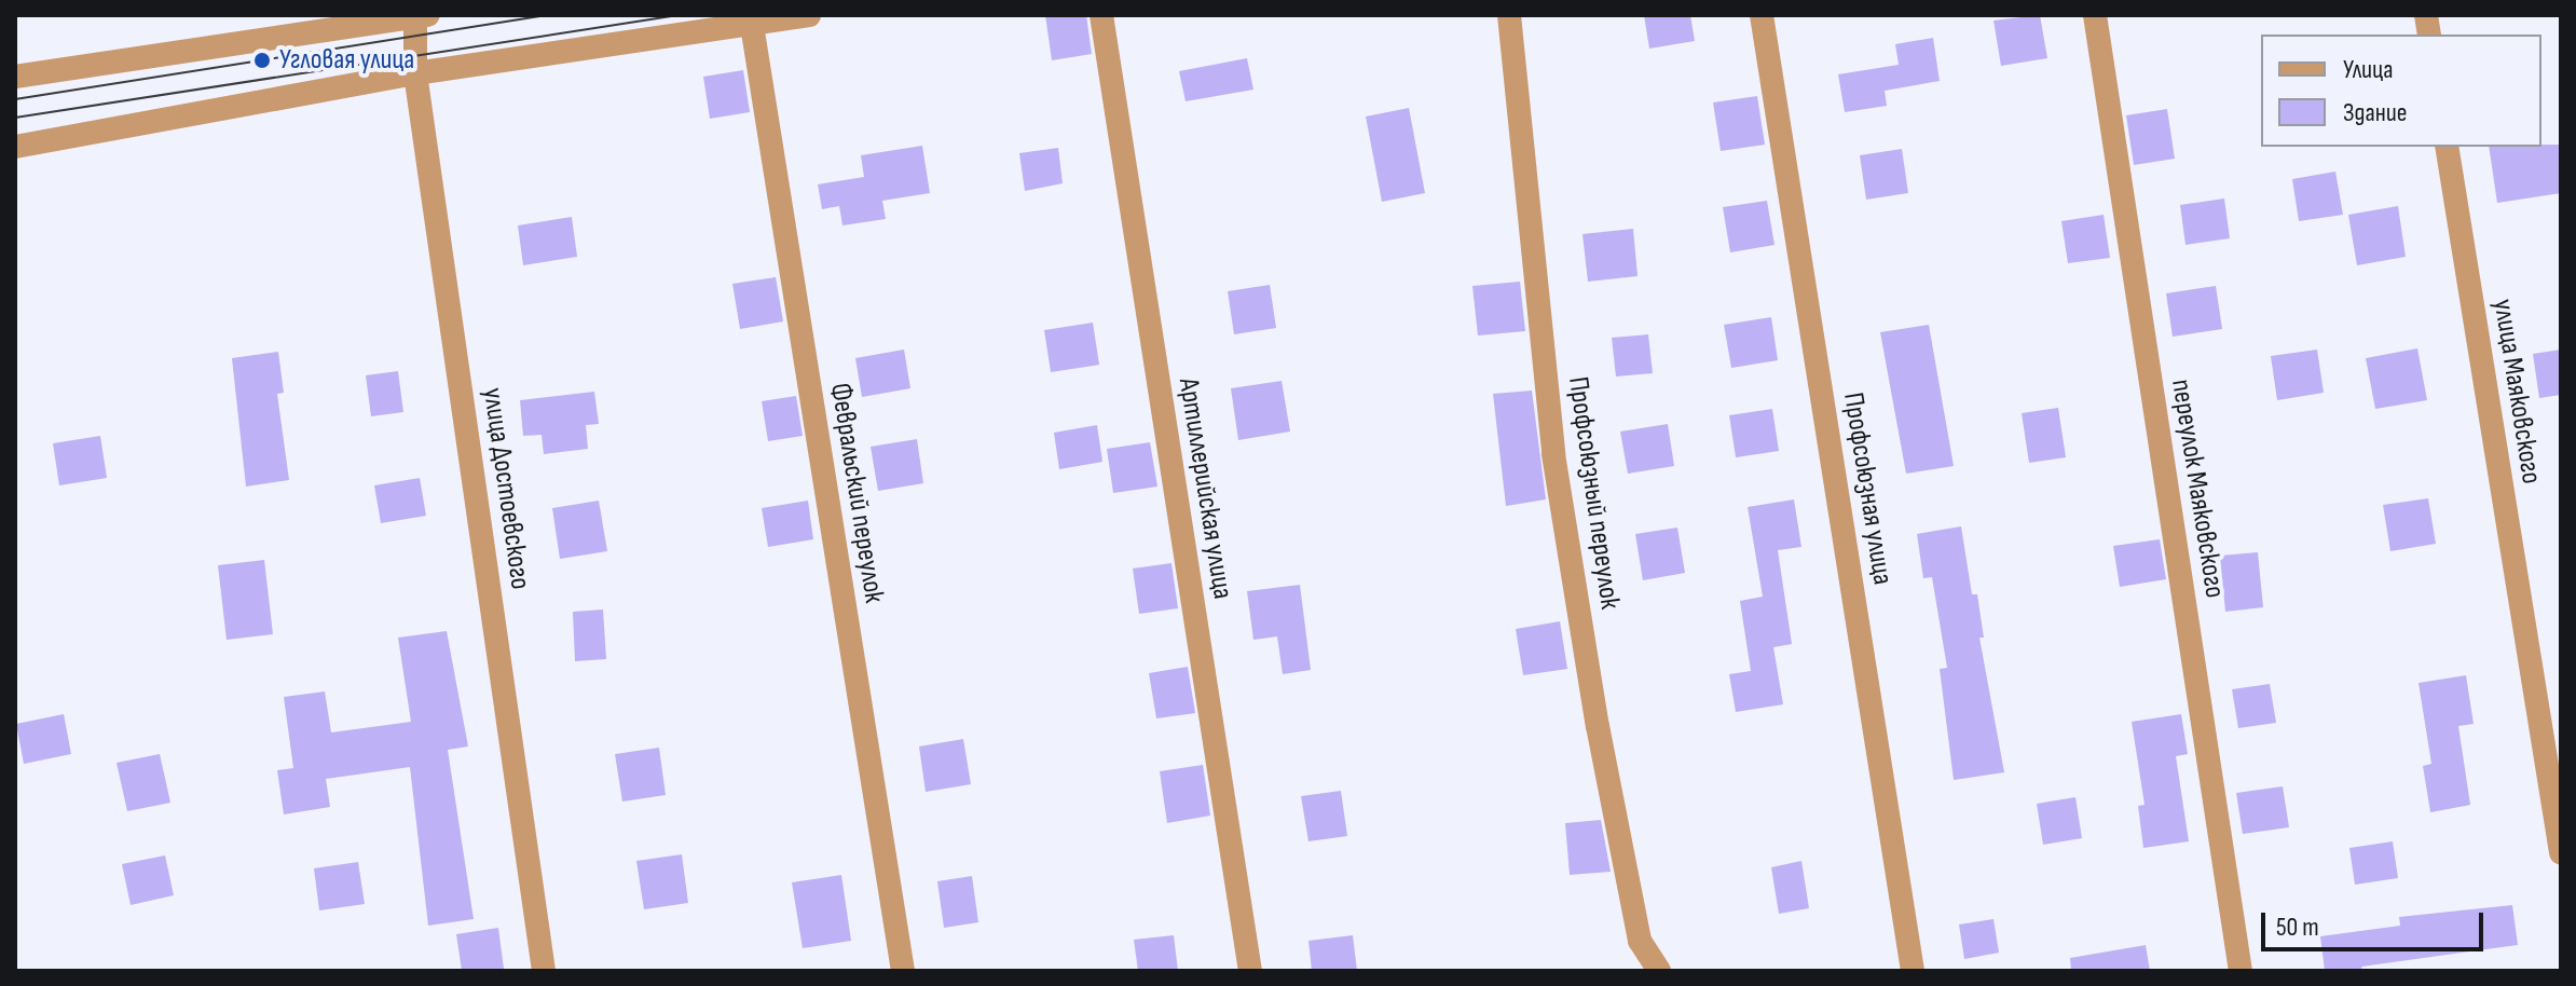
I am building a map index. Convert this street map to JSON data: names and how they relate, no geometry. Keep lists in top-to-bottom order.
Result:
{
  "streets": {
    "street": [
      "улица Маяковского",
      "улица Достоевского",
      "Артиллерийская улица",
      "Профсоюзная улица",
      "переулок Маяковского",
      "Февральский переулок",
      "Профсоюзный переулок"
    ]
  },
  "places": ["Угловая улица"],
  "legend": ["Улица", "Здание"],
  "scale_bar": "50 m"
}
